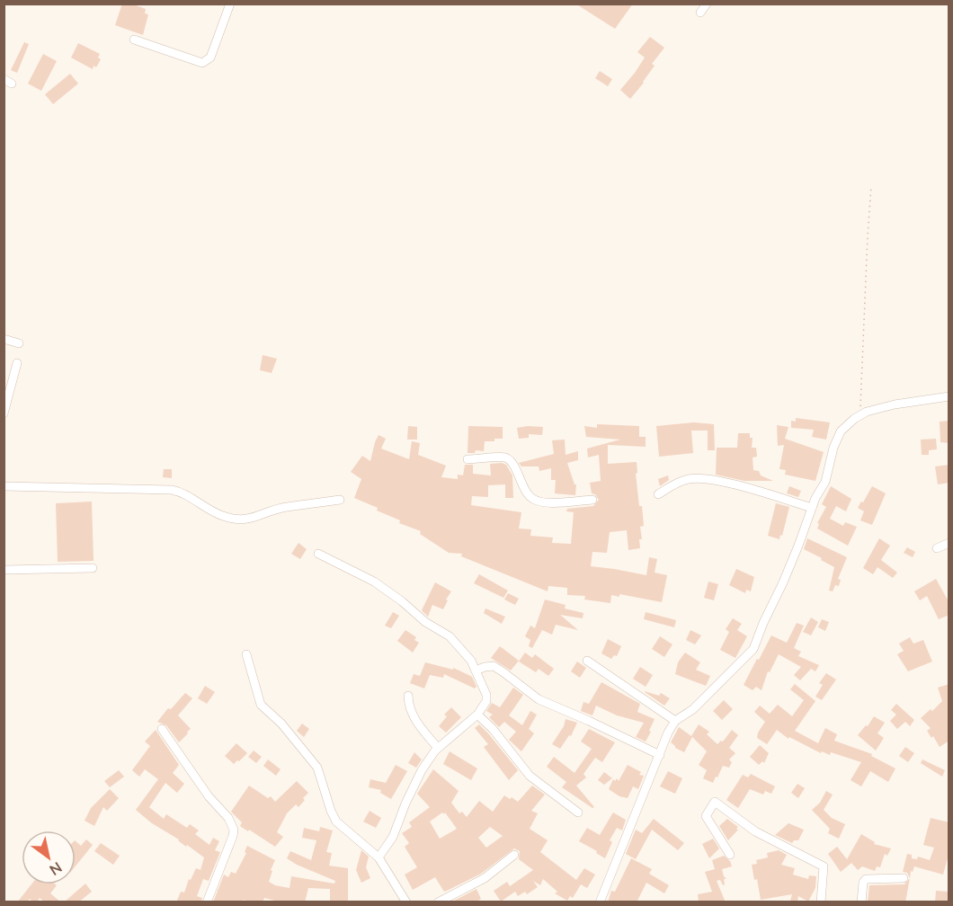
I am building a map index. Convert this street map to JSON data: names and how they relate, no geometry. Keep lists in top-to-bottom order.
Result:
{
  "north": "bottom right"
}
